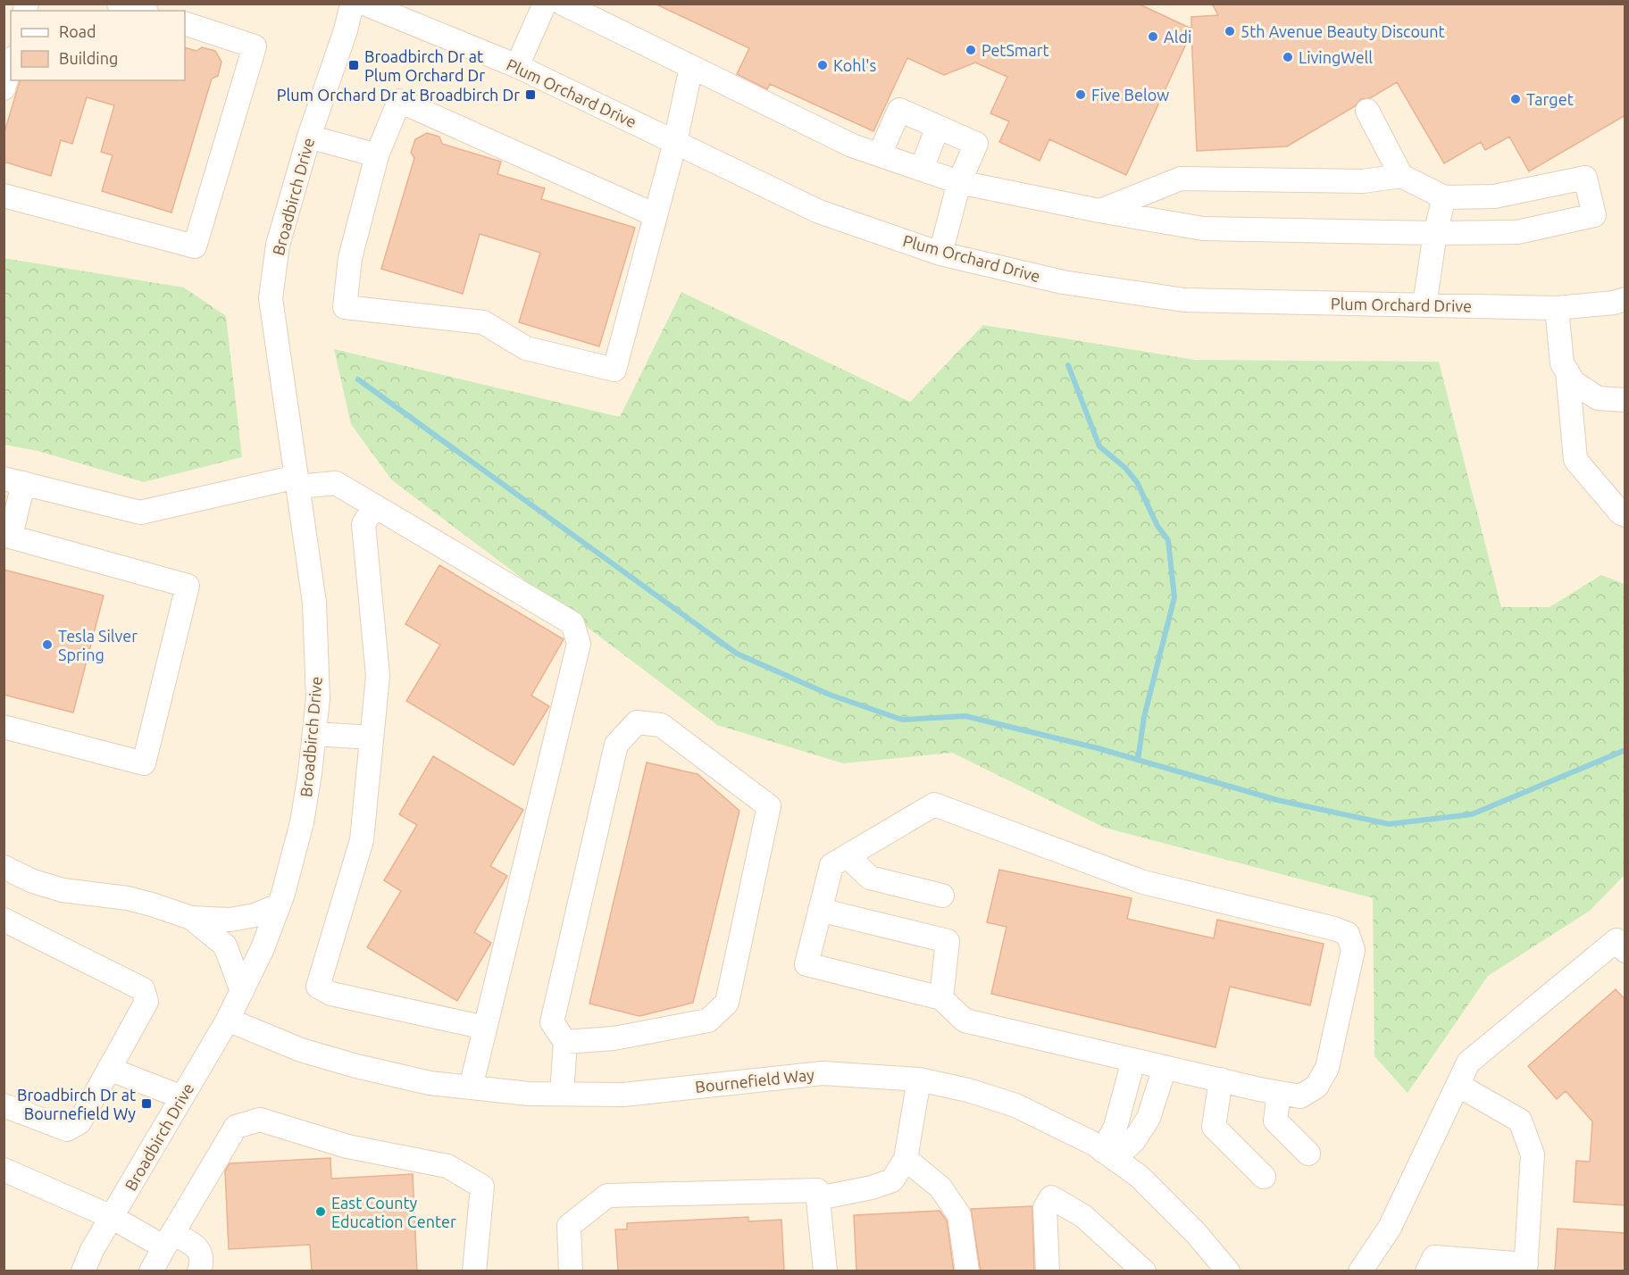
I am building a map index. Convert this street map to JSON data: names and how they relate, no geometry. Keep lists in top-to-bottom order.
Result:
{
  "streets": {
    "street": ["Plum Orchard Drive", "Broadbirch Drive", "Bournefield Way"]
  },
  "crossings": [
    ["Broadbirch Drive", "Bournefield Way"]
  ],
  "places": {
    "other": [
      "5th Avenue Beauty Discount",
      "Aldi",
      "PetSmart",
      "LivingWell",
      "Kohl's",
      "Five Below",
      "Target",
      "Tesla Silver Spring",
      "East County Education Center"
    ],
    "transit": ["Broadbirch Dr at Plum Orchard Dr", "Plum Orchard Dr at Broadbirch Dr", "Broadbirch Dr at Bournefield Wy"]
  },
  "legend": ["Road", "Building"]
}
